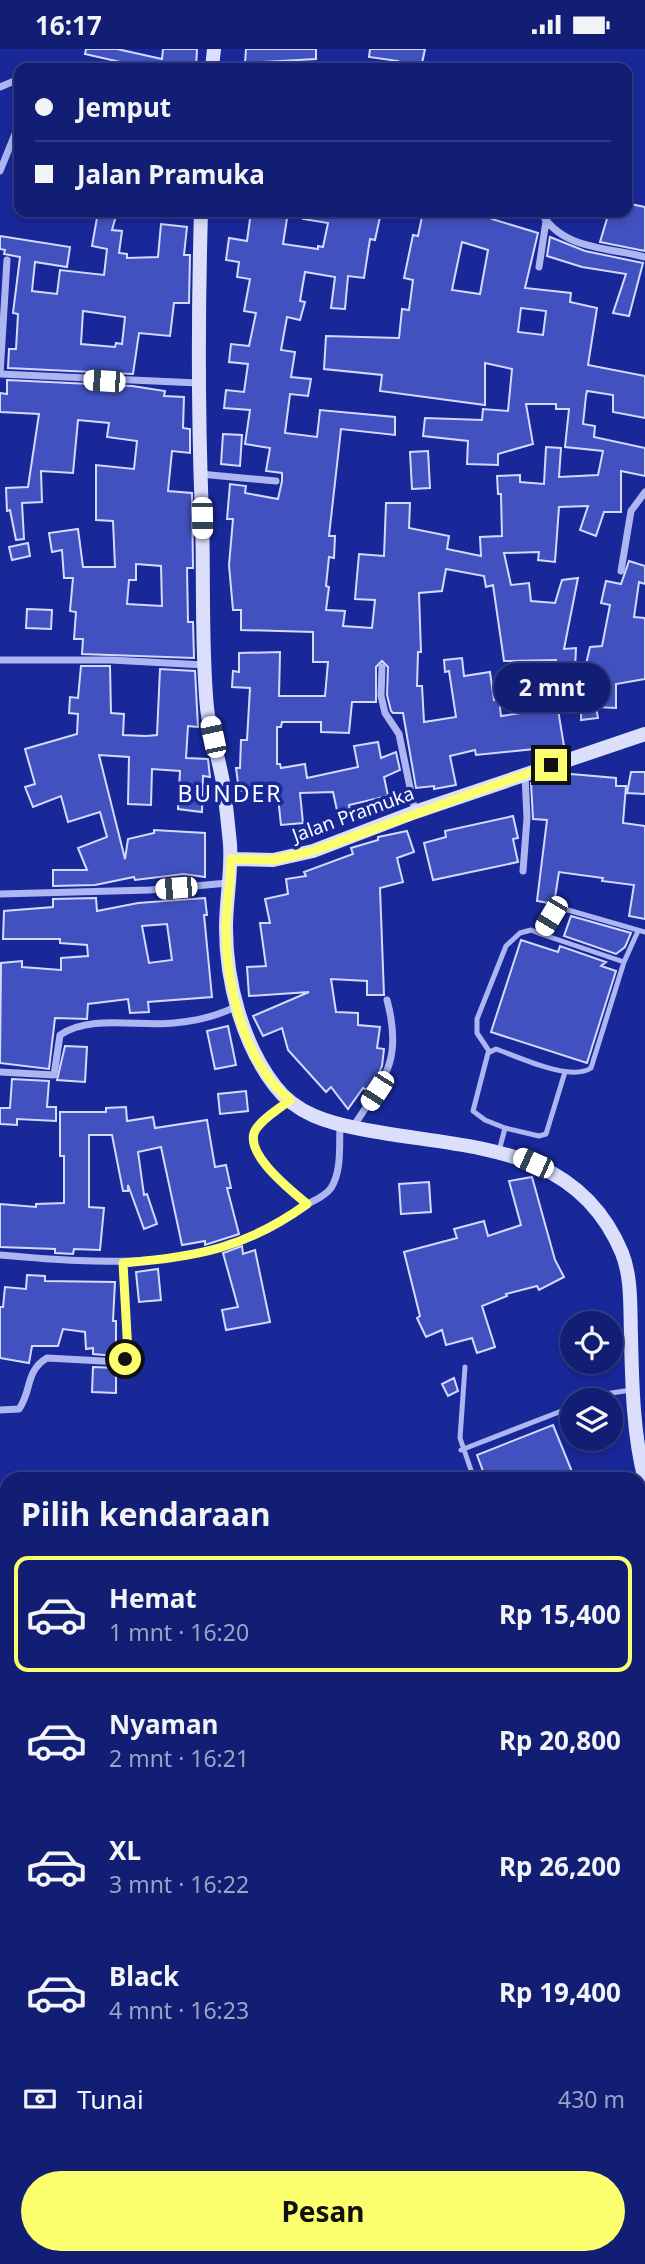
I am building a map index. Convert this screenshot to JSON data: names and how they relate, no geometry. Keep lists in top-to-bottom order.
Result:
{
  "streets": {
    "street": ["Jalan Pramuka"]
  },
  "districts": ["BUNDER"],
  "page": {
    "status": "16:17",
    "banner": ["Jemput", "Jalan Pramuka"],
    "bubble": "2 mnt",
    "heading": "Pilih kendaraan",
    "list": [
      {
        "name": "Hemat",
        "note": "1 mnt · 16:20",
        "value": "Rp 15,400"
      },
      {
        "name": "Nyaman",
        "note": "2 mnt · 16:21",
        "value": "Rp 20,800"
      },
      {
        "name": "XL",
        "note": "3 mnt · 16:22",
        "value": "Rp 26,200"
      },
      {
        "name": "Black",
        "note": "4 mnt · 16:23",
        "value": "Rp 19,400"
      }
    ],
    "pay": ["Tunai", "430 m"],
    "buttons": "Pesan"
  }
}
